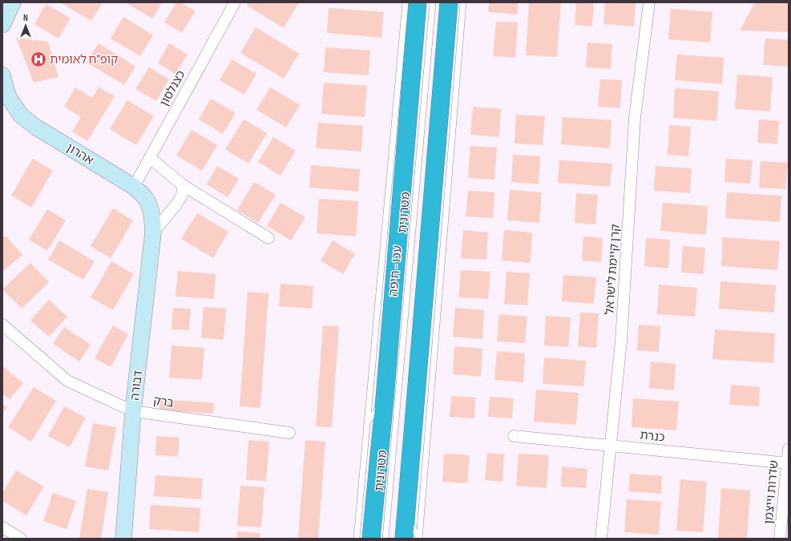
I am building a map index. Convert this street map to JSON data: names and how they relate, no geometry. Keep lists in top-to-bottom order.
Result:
{
  "streets": {
    "highway": ["עכו - חיפה"],
    "street": [
      "כצנלסון",
      "אהרון",
      "קרן קיימת לישראל",
      "דבורה",
      "ברק",
      "כנרת",
      "שדרות וייצמן"
    ],
    "lane": ["מטרונית"]
  },
  "crossings": [
    ["כצנלסון", "אהרון"],
    ["אהרון", "דבורה"],
    ["קרן קיימת לישראל", "כנרת"],
    ["דבורה", "ברק"],
    ["כנרת", "שדרות וייצמן"]
  ],
  "places": {
    "hospital": ["קופ\"ח לאומית"]
  },
  "north": "top"
}
